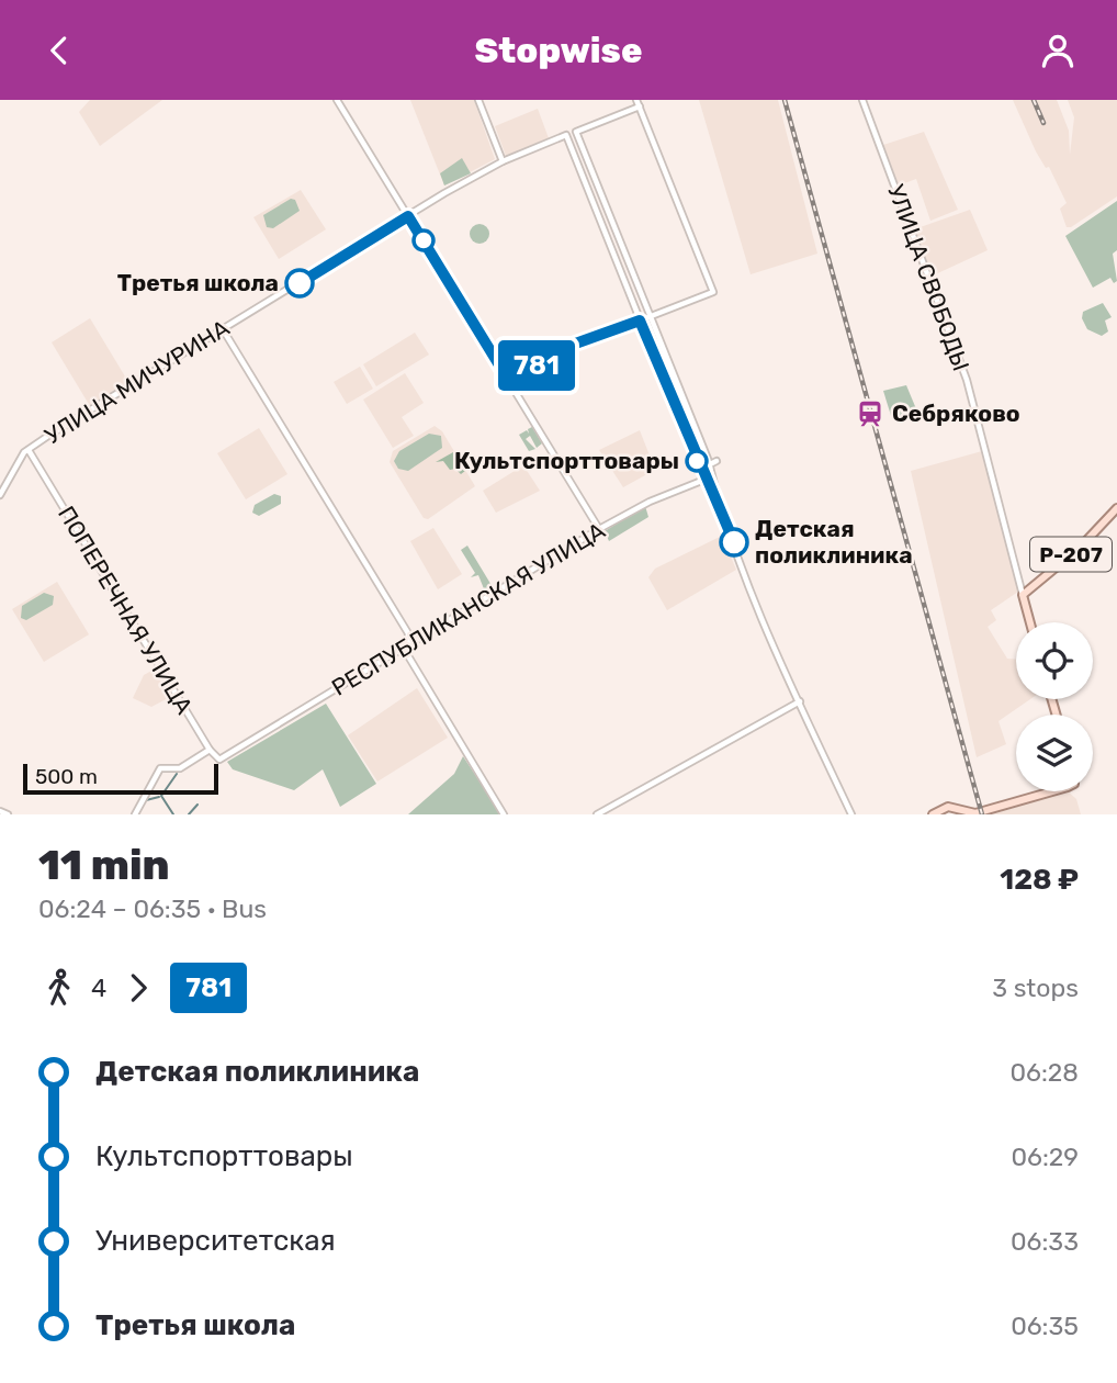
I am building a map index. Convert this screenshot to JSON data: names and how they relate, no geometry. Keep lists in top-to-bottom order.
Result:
{
  "streets": {
    "main road": ["УЛИЦА СВОБОДЫ", "Р-207"],
    "street": ["УЛИЦА МИЧУРИНА", "РЕСПУБЛИКАНСКАЯ УЛИЦА", "ПОПЕРЕЧНАЯ УЛИЦА"]
  },
  "crossings": [
    ["УЛИЦА СВОБОДЫ", "Р-207"],
    ["УЛИЦА МИЧУРИНА", "ПОПЕРЕЧНАЯ УЛИЦА"],
    ["РЕСПУБЛИКАНСКАЯ УЛИЦА", "ПОПЕРЕЧНАЯ УЛИЦА"]
  ],
  "places": {
    "other": ["Третья школа", "Культспорттовары", "Детская поликлиника"],
    "station": ["Себряково"]
  },
  "lines": ["bus line 781"],
  "scale_bar": "500 m",
  "page": {
    "header": "Stopwise",
    "on_map": "781",
    "scale": "500 m",
    "heading": ["11 min", "06:24 – 06:35 · Bus", "128 ₽"],
    "legs": ["4", "781", "3 stops"],
    "list": [
      {
        "name": "Детская поликлиника",
        "value": "06:28"
      },
      {
        "name": "Культспорттовары",
        "value": "06:29"
      },
      {
        "name": "Университетская",
        "value": "06:33"
      },
      {
        "name": "Третья школа",
        "value": "06:35"
      }
    ]
  }
}
